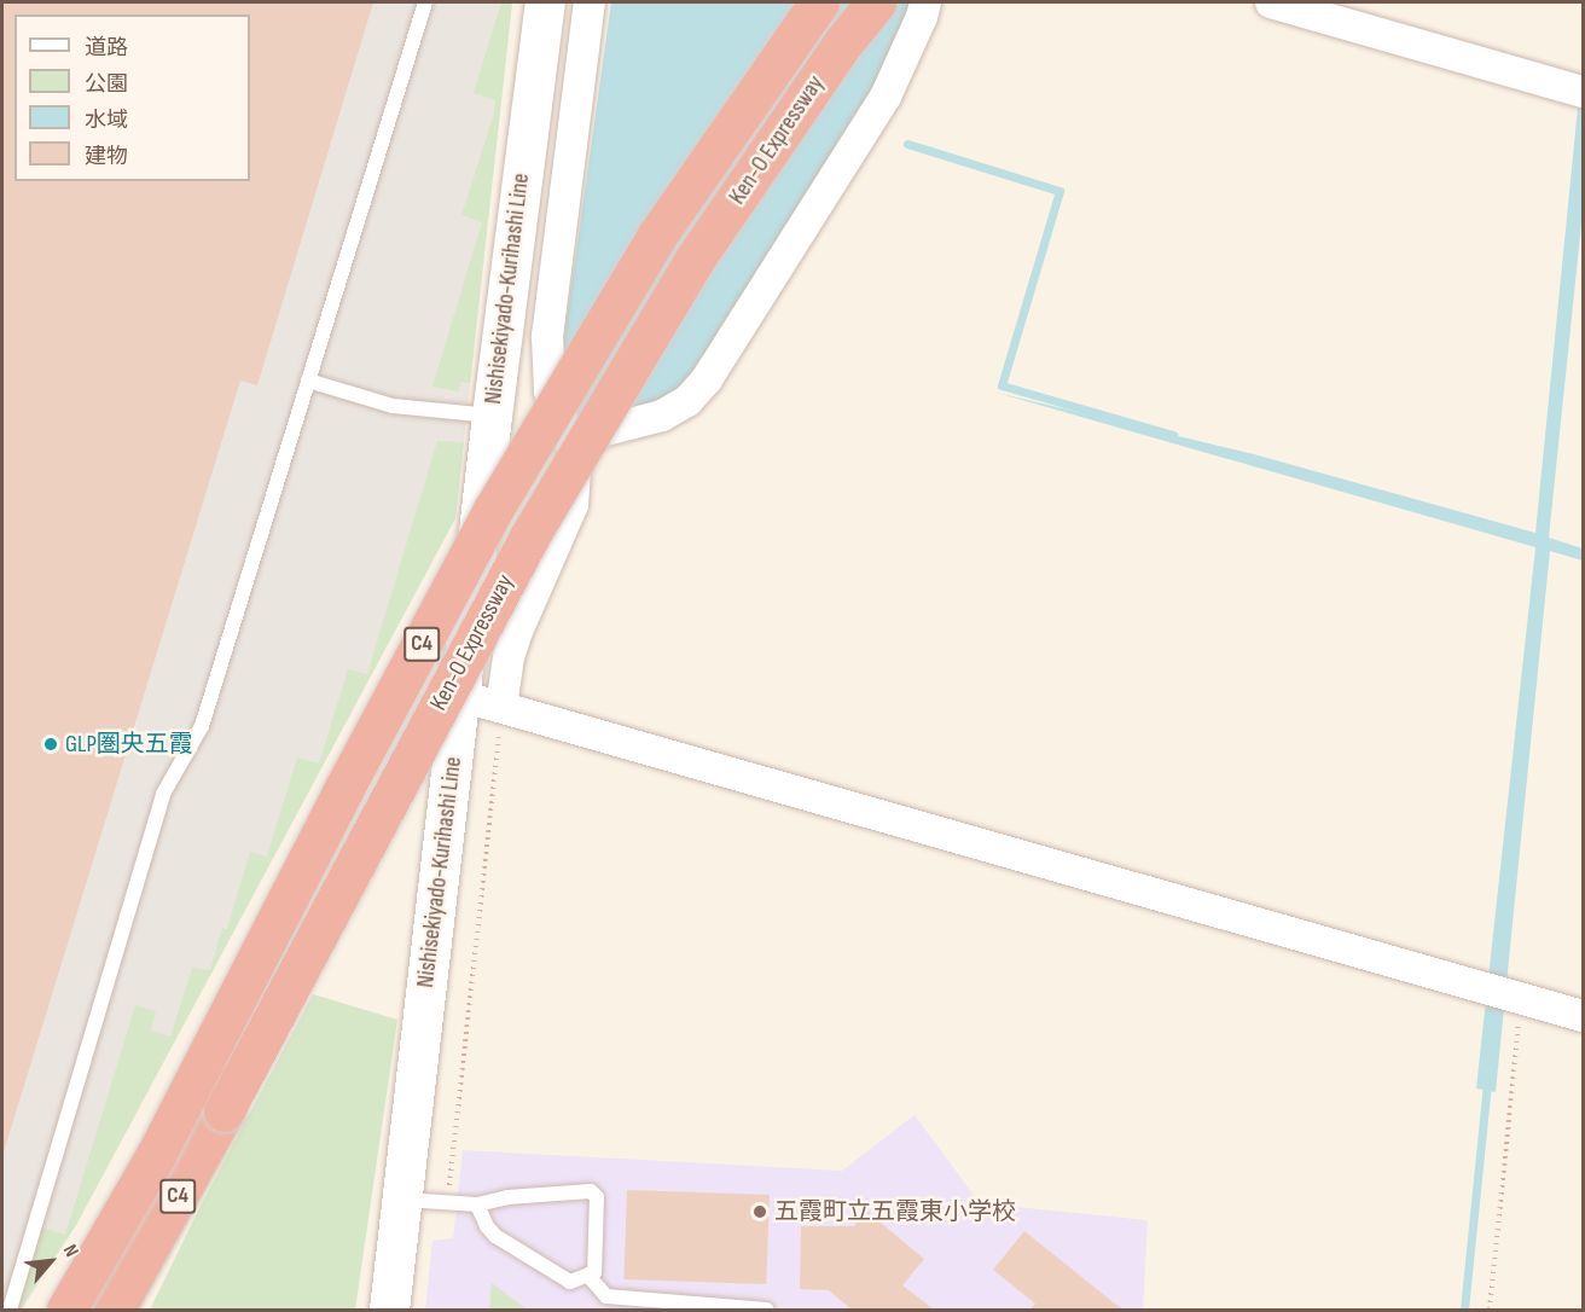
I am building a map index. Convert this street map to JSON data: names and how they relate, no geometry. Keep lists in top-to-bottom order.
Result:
{
  "streets": {
    "highway": ["Ken-O Expressway", "C4"],
    "main road": ["Nishisekiyado-Kurihashi Line"]
  },
  "places": ["GLP圏央五霞", "五霞町立五霞東小学校"],
  "legend": [
    "道路",
    "公園",
    "水域",
    "建物"
  ],
  "north": "top right"
}
